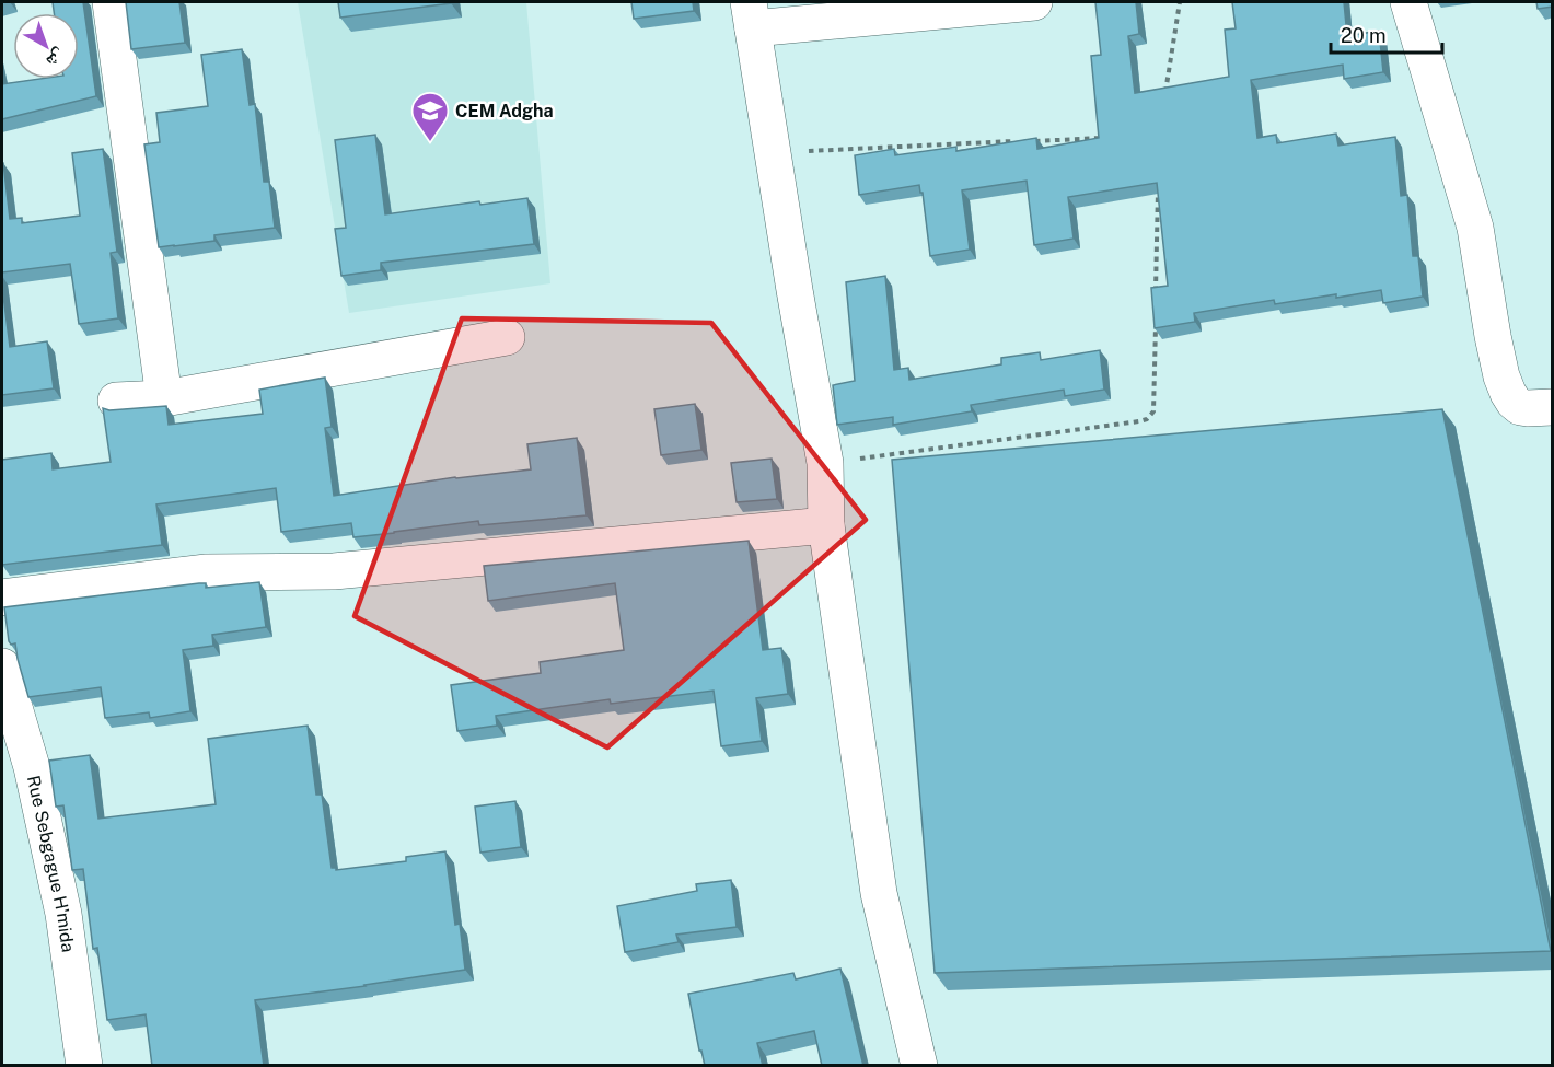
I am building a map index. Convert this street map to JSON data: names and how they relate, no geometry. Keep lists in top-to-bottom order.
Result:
{
  "streets": {
    "street": ["Rue Sebgague H'mida"]
  },
  "places": {
    "school or university": ["CEM Adgha"]
  },
  "scale_bar": "20 m",
  "north": "bottom right"
}
